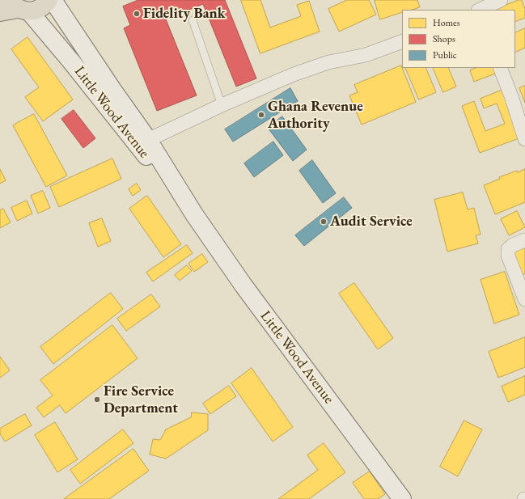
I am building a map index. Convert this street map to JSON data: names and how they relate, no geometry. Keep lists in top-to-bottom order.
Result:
{
  "streets": {
    "street": ["Little Wood Avenue"]
  },
  "places": [
    "Fidelity Bank",
    "Ghana Revenue Authority",
    "Audit Service",
    "Fire Service Department"
  ],
  "legend": ["Homes", "Shops", "Public"]
}
